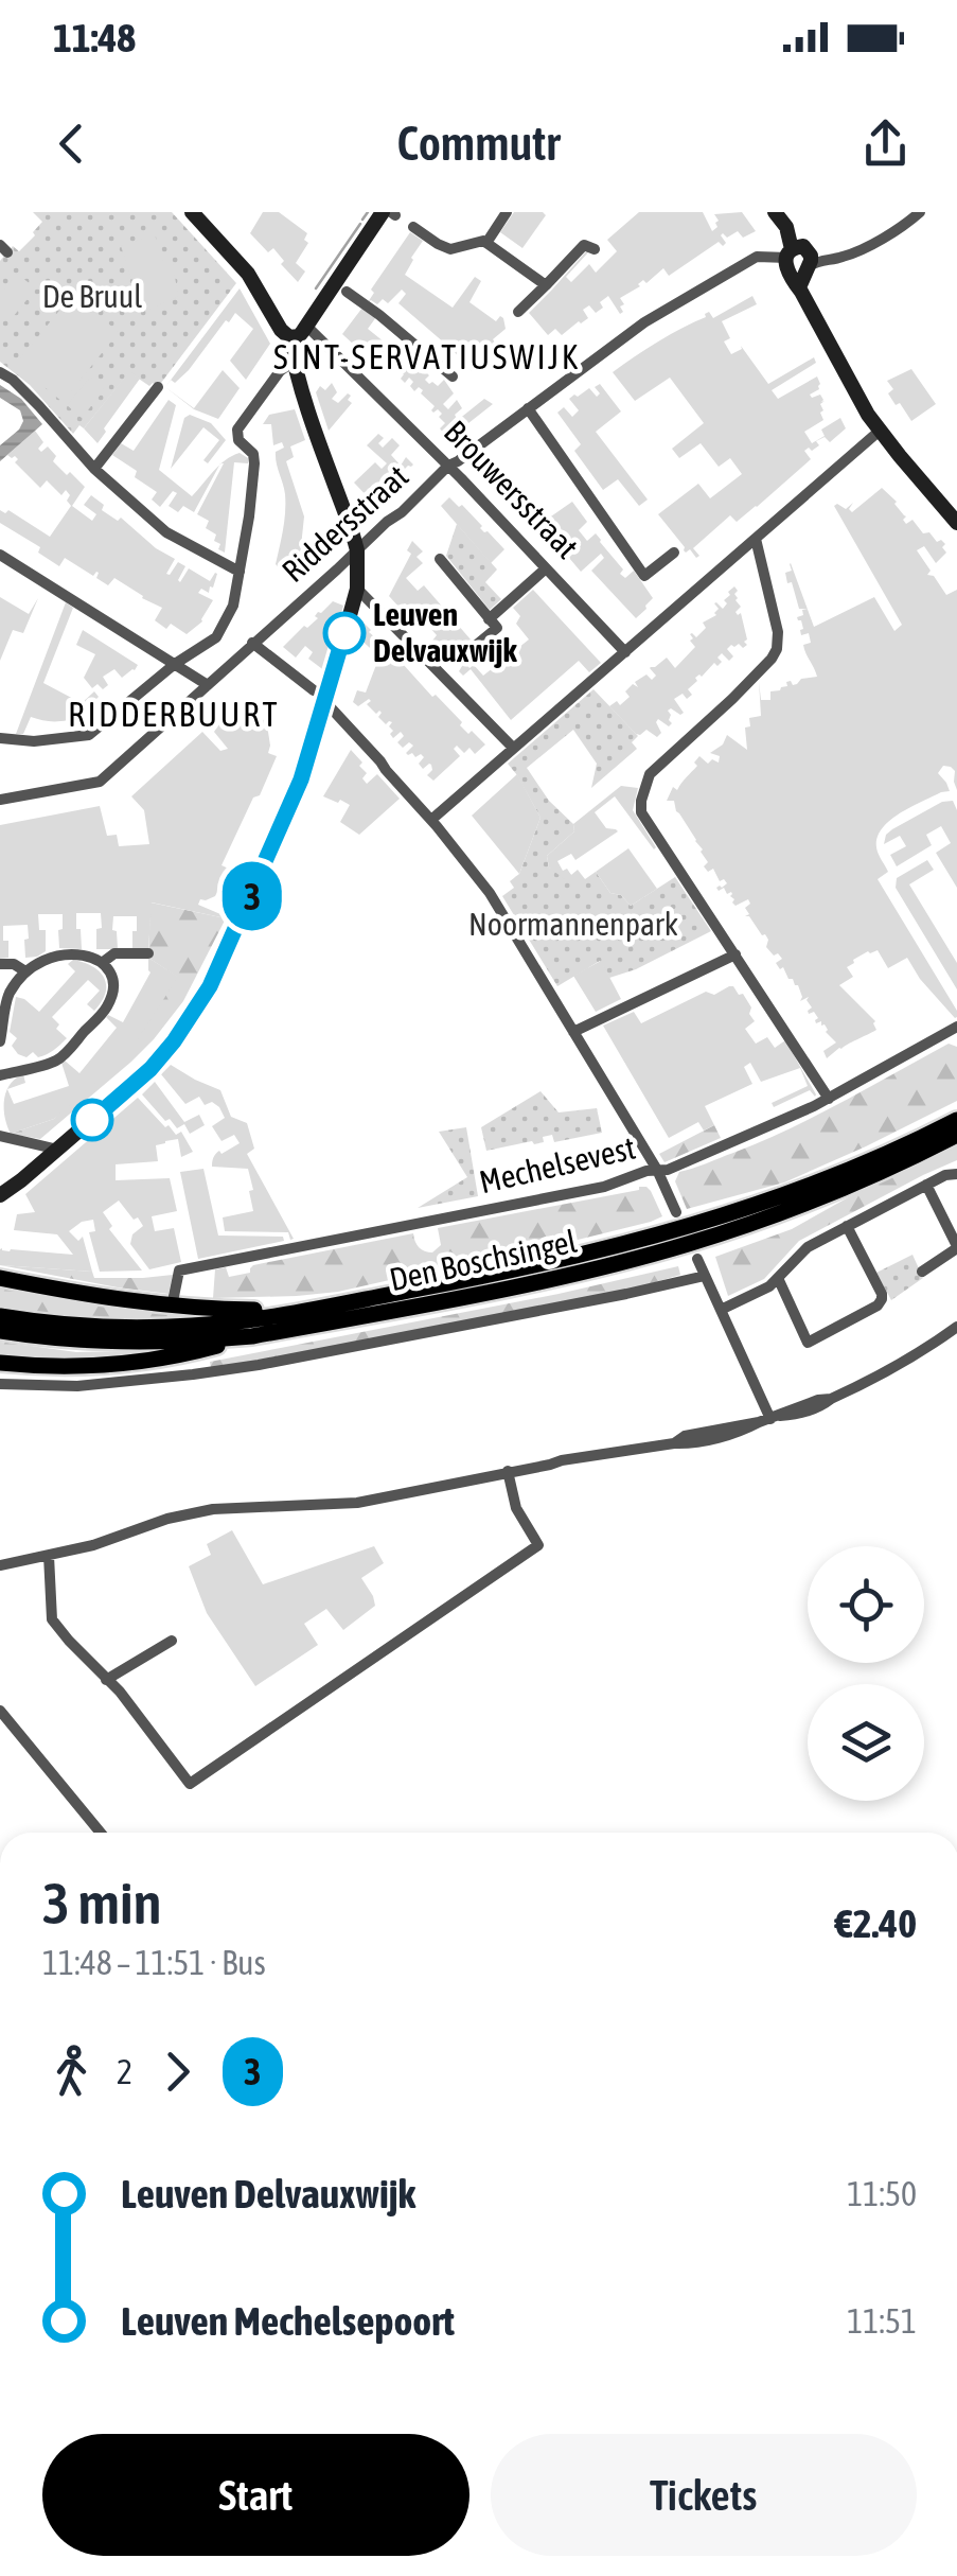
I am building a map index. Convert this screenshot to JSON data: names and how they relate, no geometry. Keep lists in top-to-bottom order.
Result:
{
  "streets": {
    "main road": ["Den Boschsingel"],
    "street": ["Brouwersstraat", "Riddersstraat", "Mechelsevest"]
  },
  "crossings": [
    ["Brouwersstraat", "Riddersstraat"]
  ],
  "districts": ["SINT-SERVATIUSWIJK", "RIDDERBUURT"],
  "parks": ["De Bruul", "Noormannenpark"],
  "places": ["Leuven Delvauxwijk"],
  "lines": ["bus line 3"],
  "page": {
    "status": "11:48",
    "header": "Commutr",
    "on_map": "3",
    "heading": ["3 min", "11:48 – 11:51 · Bus", "€2.40"],
    "legs": ["2", "3"],
    "list": [
      {
        "name": "Leuven Delvauxwijk",
        "value": "11:50"
      },
      {
        "name": "Leuven Mechelsepoort",
        "value": "11:51"
      }
    ],
    "buttons": ["Start", "Tickets"]
  }
}
